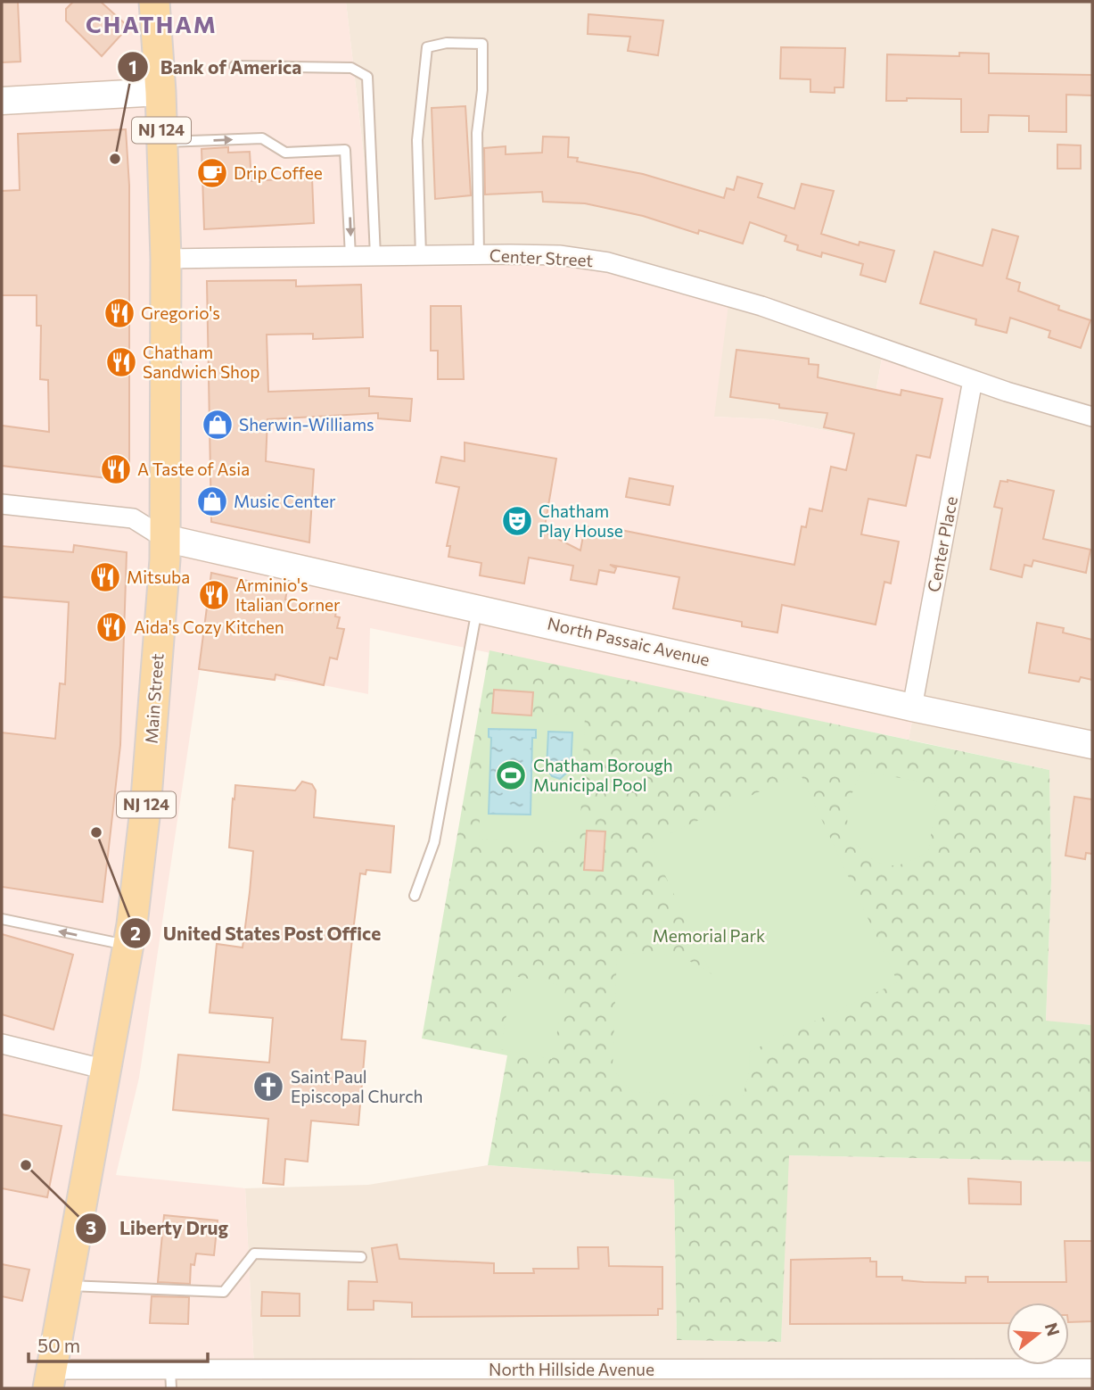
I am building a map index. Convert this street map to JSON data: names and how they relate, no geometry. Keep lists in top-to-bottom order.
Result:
{
  "streets": {
    "main road": ["NJ 124", "North Passaic Avenue", "Main Street"],
    "street": ["Center Street", "Center Place", "North Hillside Avenue"]
  },
  "crossings": [
    ["Center Street", "Center Place"],
    ["Center Street", "Main Street"],
    ["Center Place", "North Passaic Avenue"],
    ["North Passaic Avenue", "Main Street"],
    ["Main Street", "North Hillside Avenue"]
  ],
  "districts": ["CHATHAM"],
  "parks": ["Memorial Park"],
  "places": {
    "other": ["Bank of America", "United States Post Office", "Liberty Drug"],
    "cafe": ["Drip Coffee"],
    "restaurant": [
      "Gregorio's",
      "Chatham Sandwich Shop",
      "A Taste of Asia",
      "Mitsuba",
      "Arminio's Italian Corner",
      "Aida's Cozy Kitchen"
    ],
    "shop": ["Sherwin-Williams", "Music Center"],
    "theatre": ["Chatham Play House"],
    "sports": ["Chatham Borough Municipal Pool"],
    "church": ["Saint Paul Episcopal Church"]
  },
  "scale_bar": "50 m",
  "north": "right"
}
